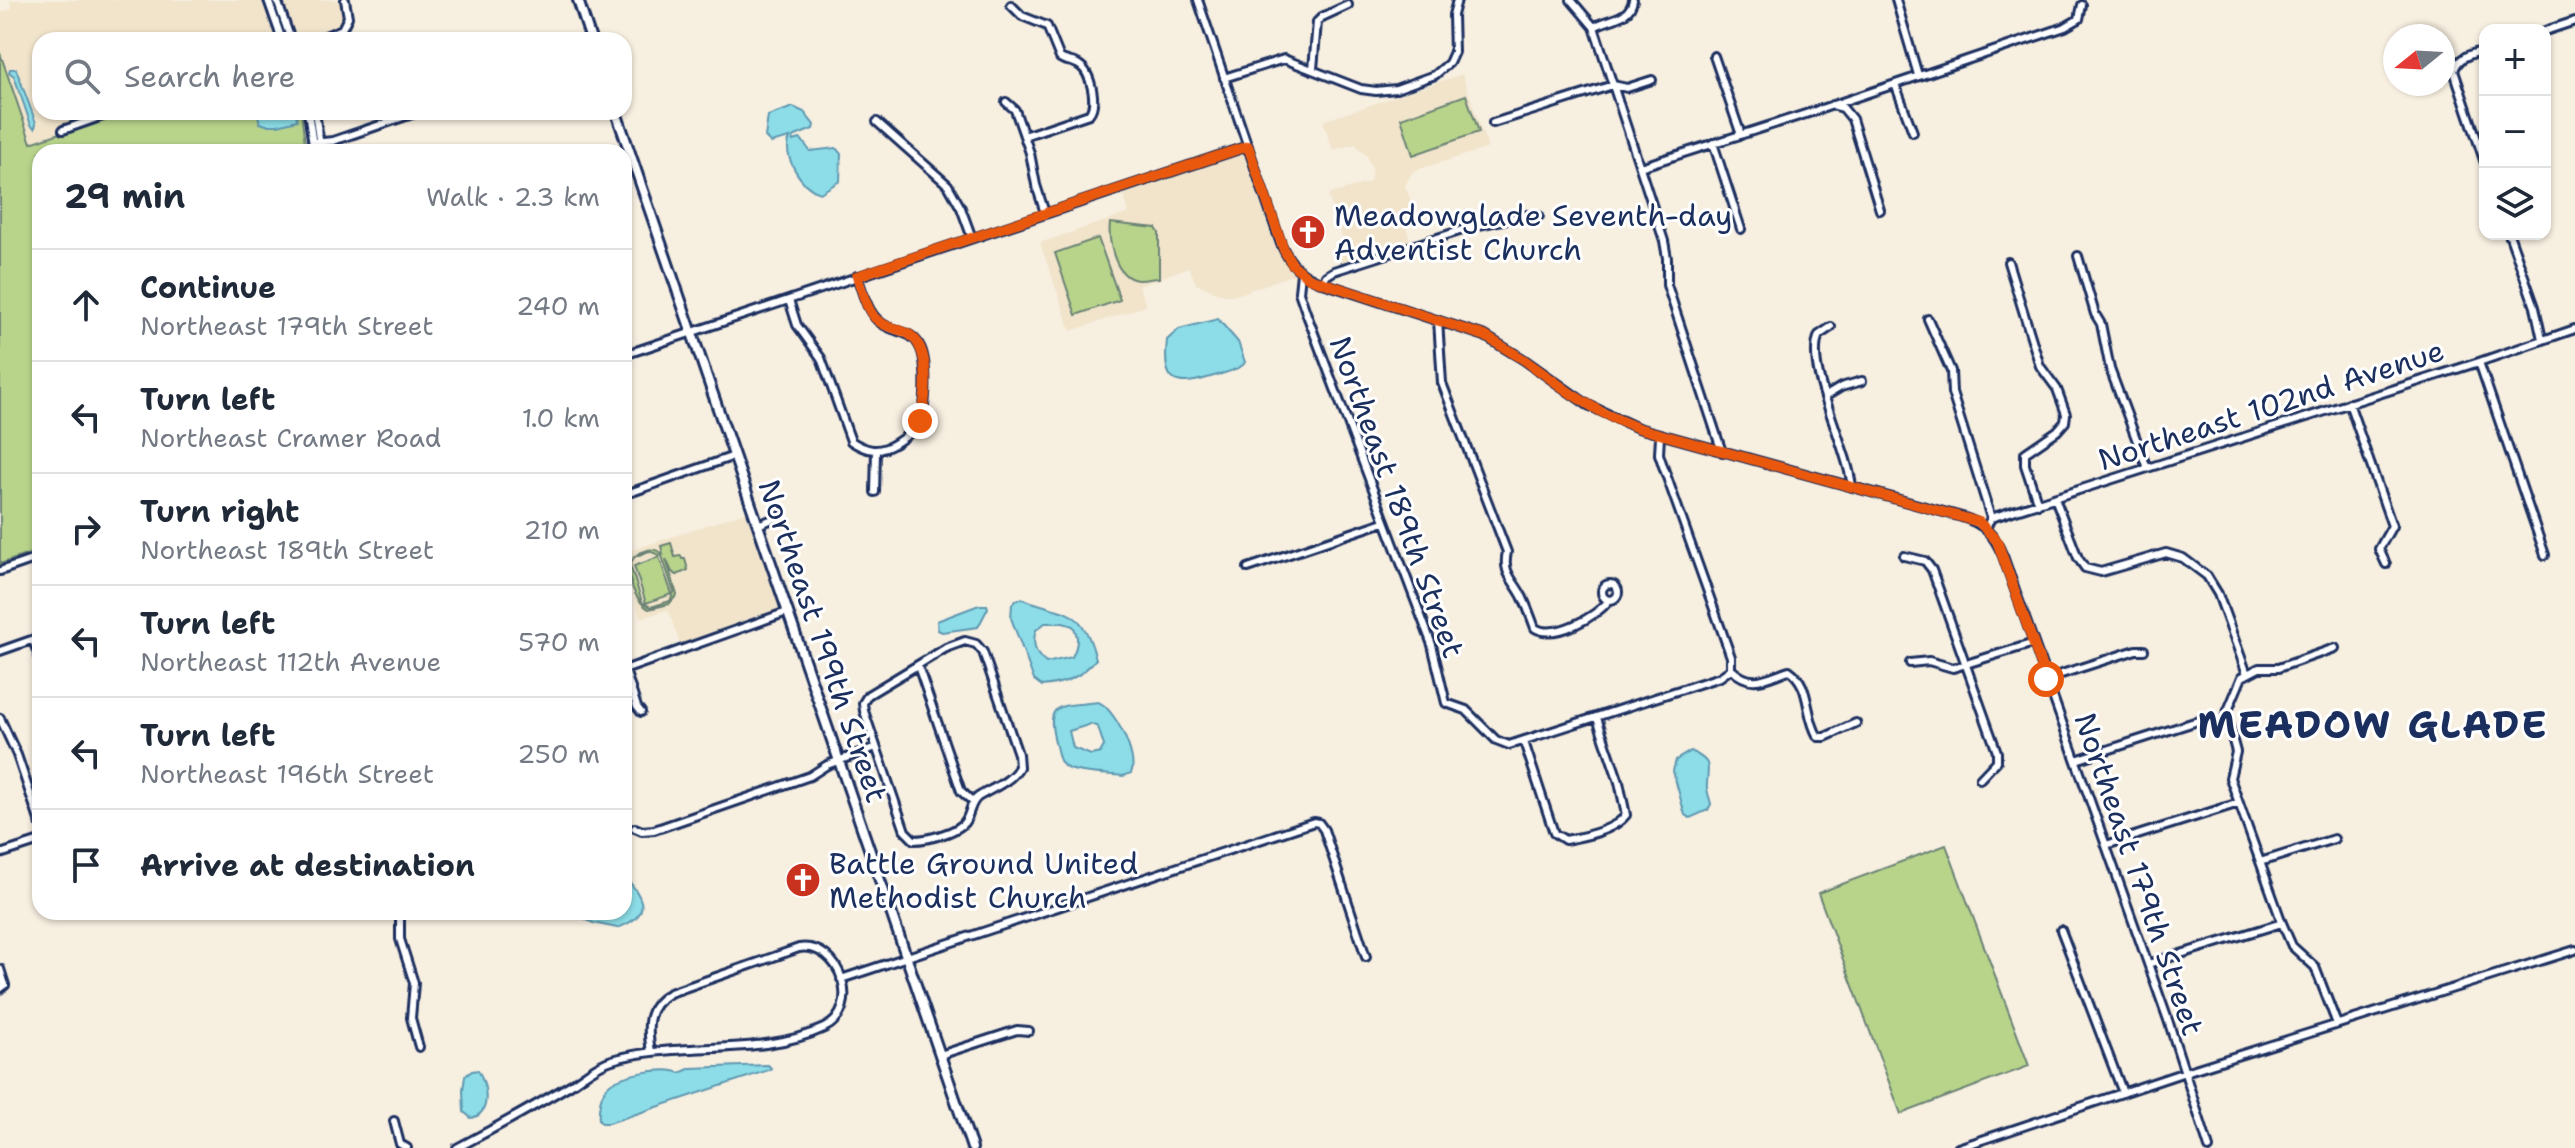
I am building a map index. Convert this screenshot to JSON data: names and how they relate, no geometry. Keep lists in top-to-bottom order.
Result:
{
  "streets": {
    "main road": ["Northeast 199th Street"],
    "street": ["Northeast 102nd Avenue", "Northeast 189th Street", "Northeast 179th Street"]
  },
  "districts": ["MEADOW GLADE"],
  "places": {
    "church": ["Meadowglade Seventh-day Adventist Church", "Battle Ground United Methodist Church"]
  },
  "north": "left",
  "page": {
    "map_buttons": ["+", "−"],
    "search": "Search here",
    "heading": ["29 min", "Walk · 2.3 km"],
    "list": [
      ["Continue", "Northeast 179th Street", "240 m"],
      ["Turn left", "Northeast Cramer Road", "1.0 km"],
      ["Turn right", "Northeast 189th Street", "210 m"],
      ["Turn left", "Northeast 112th Avenue", "570 m"],
      ["Turn left", "Northeast 196th Street", "250 m"],
      "Arrive at destination"
    ]
  }
}
